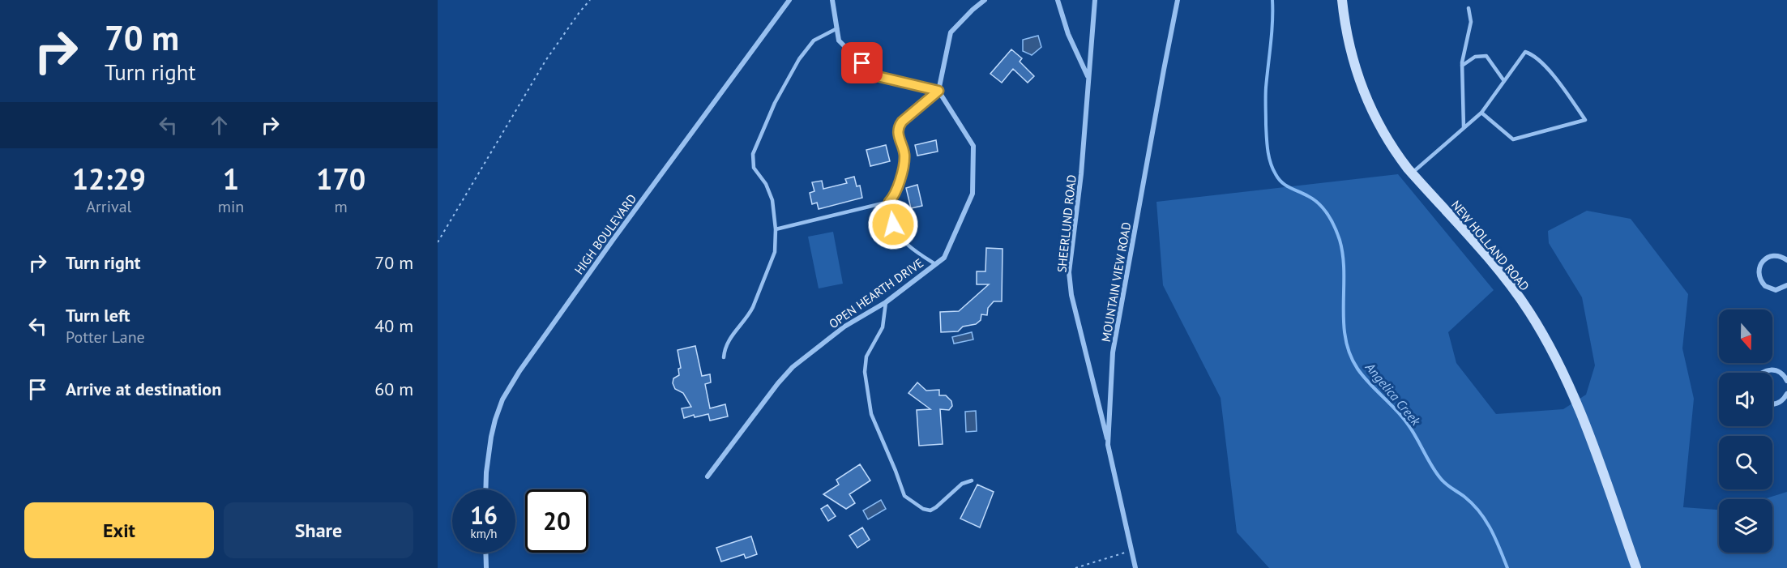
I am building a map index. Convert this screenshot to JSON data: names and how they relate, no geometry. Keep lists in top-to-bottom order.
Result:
{
  "streets": {
    "main road": ["NEW HOLLAND ROAD"],
    "street": [
      "SHEERLUND ROAD",
      "HIGH BOULEVARD",
      "MOUNTAIN VIEW ROAD",
      "OPEN HEARTH DRIVE"
    ]
  },
  "crossings": [
    ["SHEERLUND ROAD", "MOUNTAIN VIEW ROAD"]
  ],
  "water": ["Angelica Creek"],
  "north": "bottom",
  "page": {
    "turn": ["70 m", "Turn right"],
    "eta": [
      "12:29",
      "Arrival",
      "1",
      "min",
      "170",
      "m"
    ],
    "list": [
      {
        "name": "Turn right",
        "value": "70 m"
      },
      {
        "name": "Turn left",
        "note": "Potter Lane",
        "value": "40 m"
      },
      {
        "name": "Arrive at destination",
        "value": "60 m"
      }
    ],
    "speed": "16 km/h",
    "limit": "20",
    "buttons": ["Exit", "Share"]
  }
}
